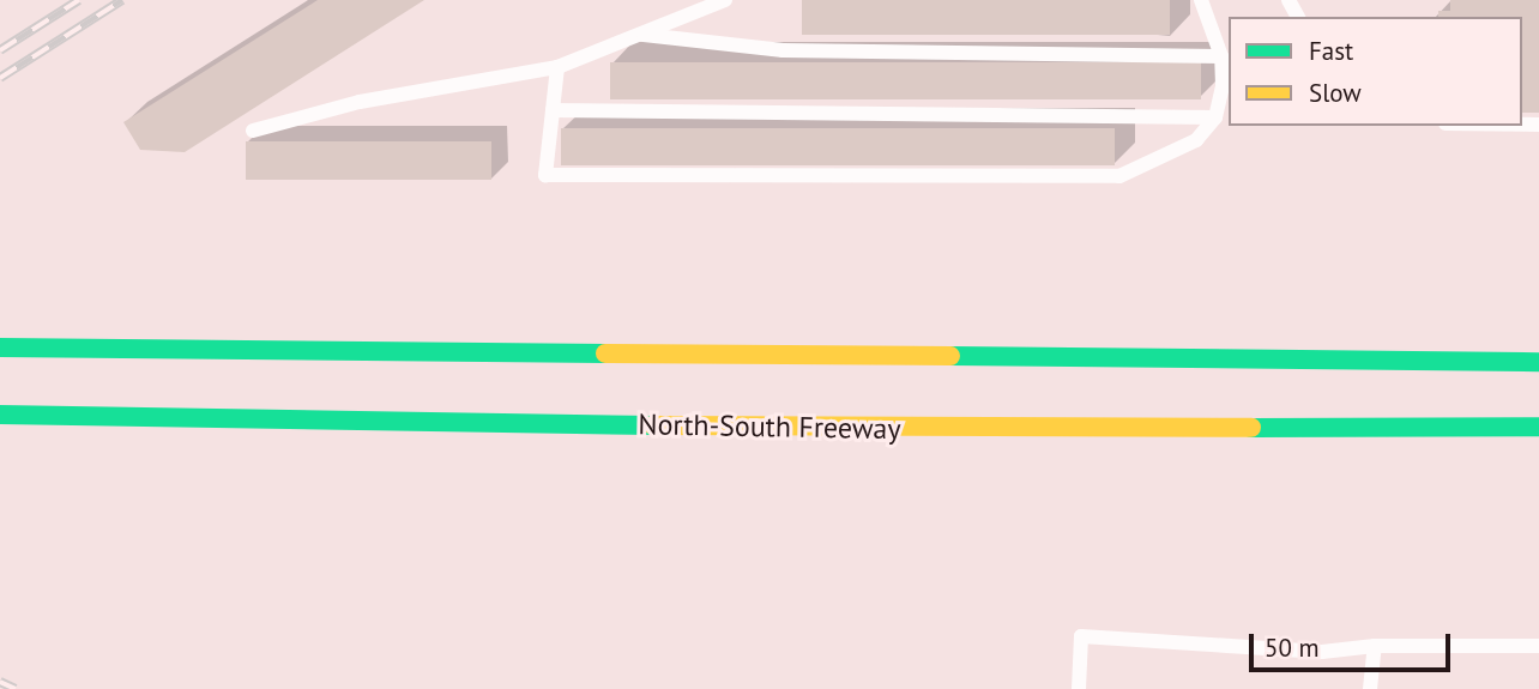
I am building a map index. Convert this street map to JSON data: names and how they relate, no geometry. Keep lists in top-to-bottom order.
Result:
{
  "streets": {
    "highway": ["North-South Freeway"]
  },
  "legend": ["Fast", "Slow"],
  "scale_bar": "50 m"
}
